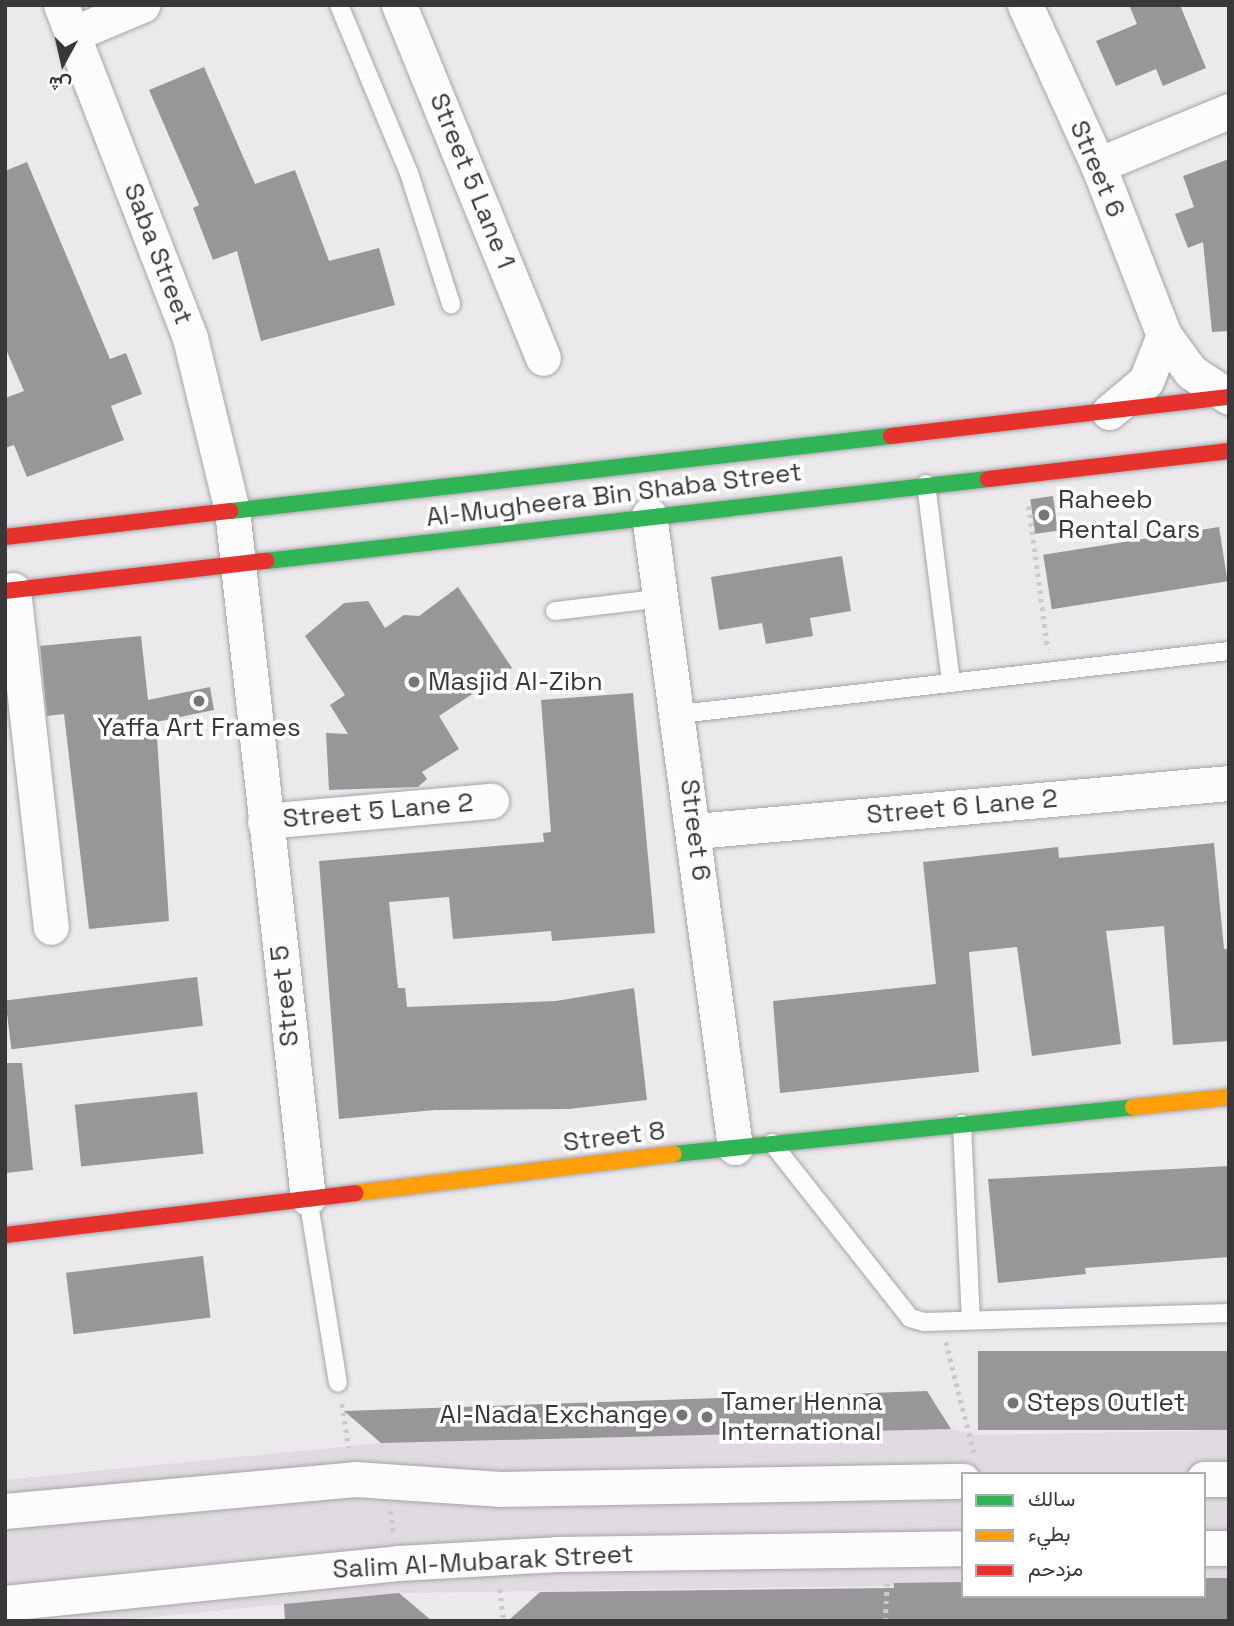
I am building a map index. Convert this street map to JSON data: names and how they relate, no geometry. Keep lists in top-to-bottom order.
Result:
{
  "streets": {
    "main road": ["Al-Mugheera Bin Shaba Street", "Street 8"],
    "street": [
      "Street 6",
      "Street 5 Lane 1",
      "Saba Street",
      "Street 6 Lane 2",
      "Street 5 Lane 2",
      "Street 5",
      "Salim Al-Mubarak Street"
    ]
  },
  "crossings": [
    ["Street 6", "Al-Mugheera Bin Shaba Street"],
    ["Street 6", "Street 6 Lane 2"],
    ["Street 6", "Street 8"],
    ["Saba Street", "Al-Mugheera Bin Shaba Street"],
    ["Saba Street", "Street 5"],
    ["Al-Mugheera Bin Shaba Street", "Street 5"],
    ["Street 5 Lane 2", "Street 5"],
    ["Street 5", "Street 8"]
  ],
  "places": [
    "Raheeb Rental Cars",
    "Masjid Al-Zibn",
    "Yaffa Art Frames",
    "Steps Outlet",
    "Al-Nada Exchange",
    "Tamer Henna International"
  ],
  "legend": ["سالك", "بطيء", "مزدحم"],
  "north": "bottom"
}
